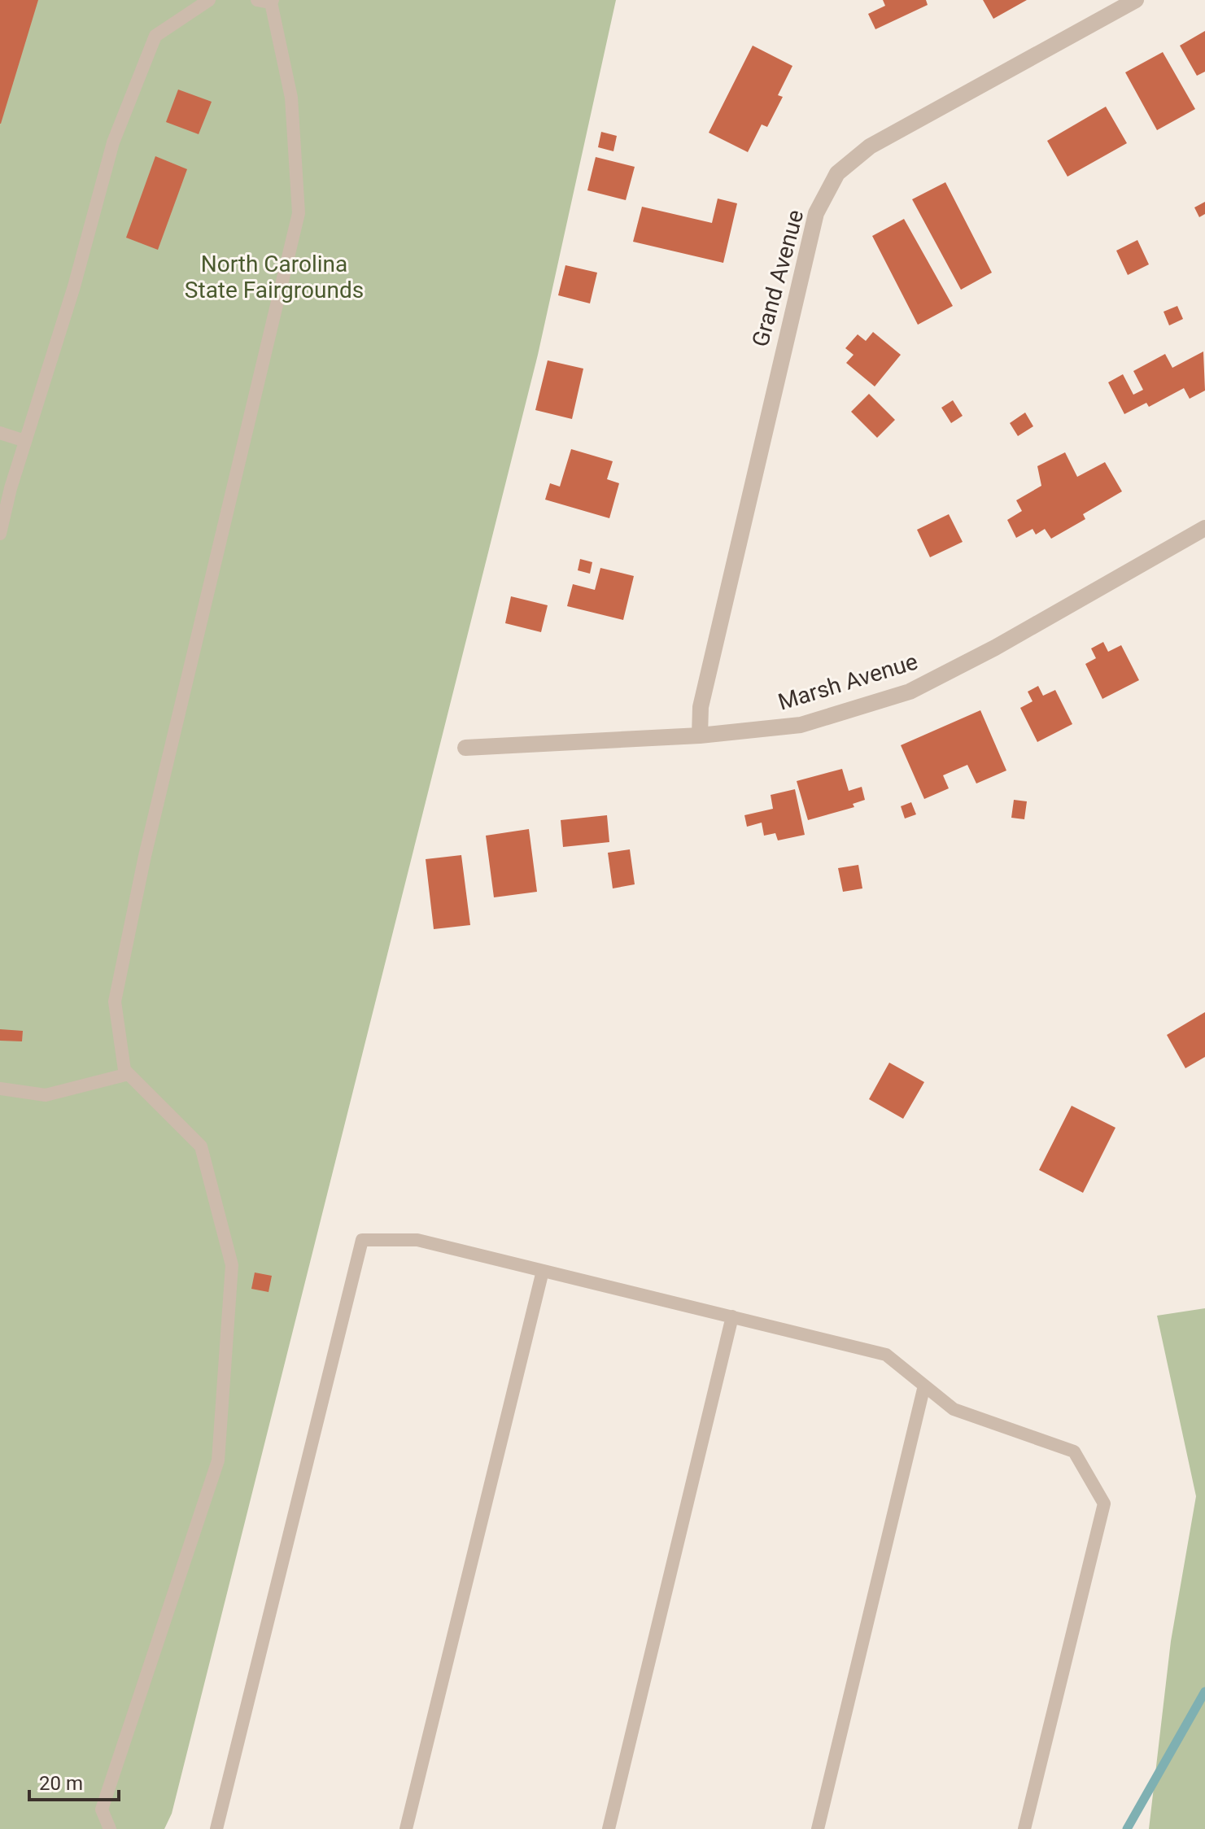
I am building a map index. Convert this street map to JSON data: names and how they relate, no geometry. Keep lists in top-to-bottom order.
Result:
{
  "streets": {
    "street": ["Grand Avenue", "Marsh Avenue"]
  },
  "crossings": [
    ["Grand Avenue", "Marsh Avenue"]
  ],
  "parks": ["North Carolina State Fairgrounds"],
  "scale_bar": "20 m"
}
